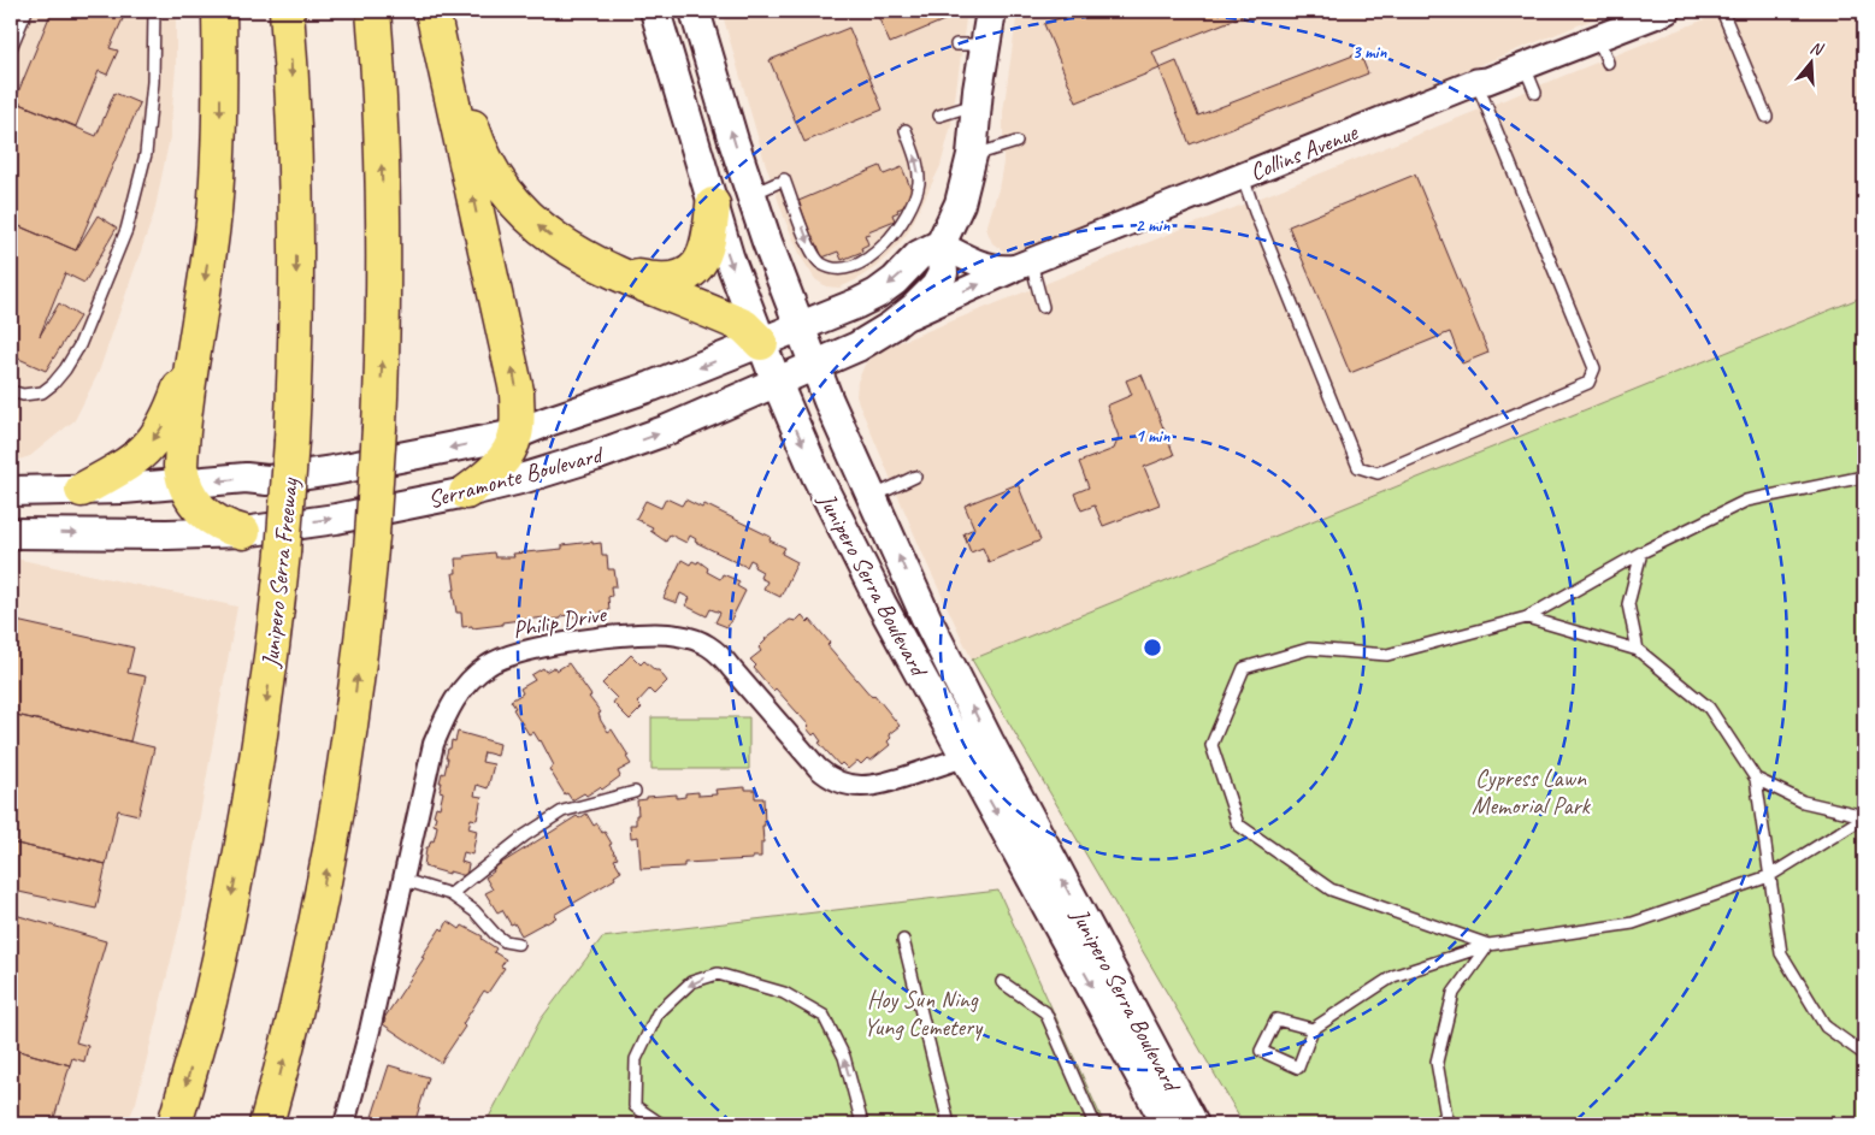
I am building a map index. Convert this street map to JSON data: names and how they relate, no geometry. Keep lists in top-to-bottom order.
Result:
{
  "streets": {
    "highway": ["Junipero Serra Freeway"],
    "main road": ["Serramonte Boulevard", "Junipero Serra Boulevard"],
    "street": ["Collins Avenue", "Philip Drive"]
  },
  "crossings": [
    ["Collins Avenue", "Serramonte Boulevard"],
    ["Serramonte Boulevard", "Junipero Serra Boulevard"],
    ["Junipero Serra Boulevard", "Philip Drive"]
  ],
  "parks": ["Cypress Lawn Memorial Park", "Hoy Sun Ning Yung Cemetery"],
  "north": "top",
  "rings": ["3 min", "2 min", "1 min"]
}
